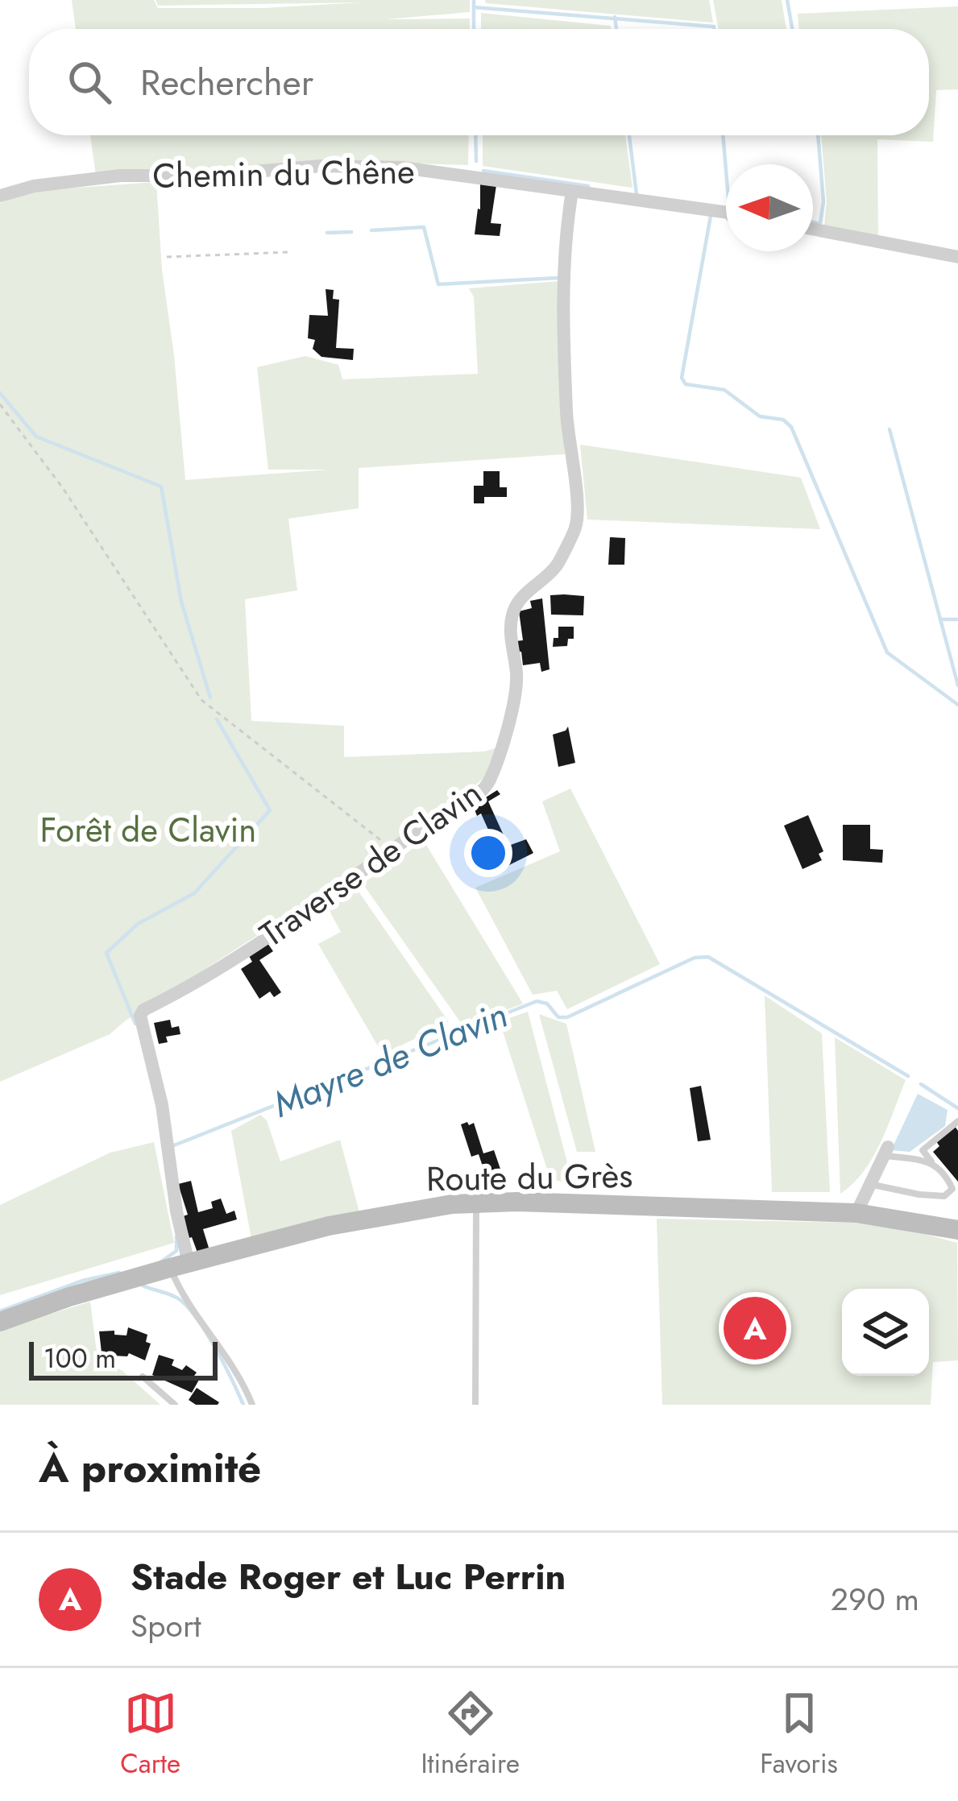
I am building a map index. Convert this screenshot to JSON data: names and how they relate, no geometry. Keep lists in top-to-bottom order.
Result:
{
  "streets": {
    "street": ["Chemin du Chêne", "Traverse de Clavin", "Route du Grès"]
  },
  "crossings": [
    ["Chemin du Chêne", "Traverse de Clavin"],
    ["Traverse de Clavin", "Route du Grès"]
  ],
  "water": ["Mayre de Clavin"],
  "parks": ["Forêt de Clavin"],
  "scale_bar": "100 m",
  "north": "left",
  "page": {
    "search": "Rechercher",
    "pins": "A",
    "scale": "100 m",
    "heading": "À proximité",
    "list": [
      {
        "mark": "A",
        "name": "Stade Roger et Luc Perrin",
        "note": "Sport",
        "value": "290 m"
      }
    ],
    "nav": ["Carte", "Itinéraire", "Favoris"]
  }
}
